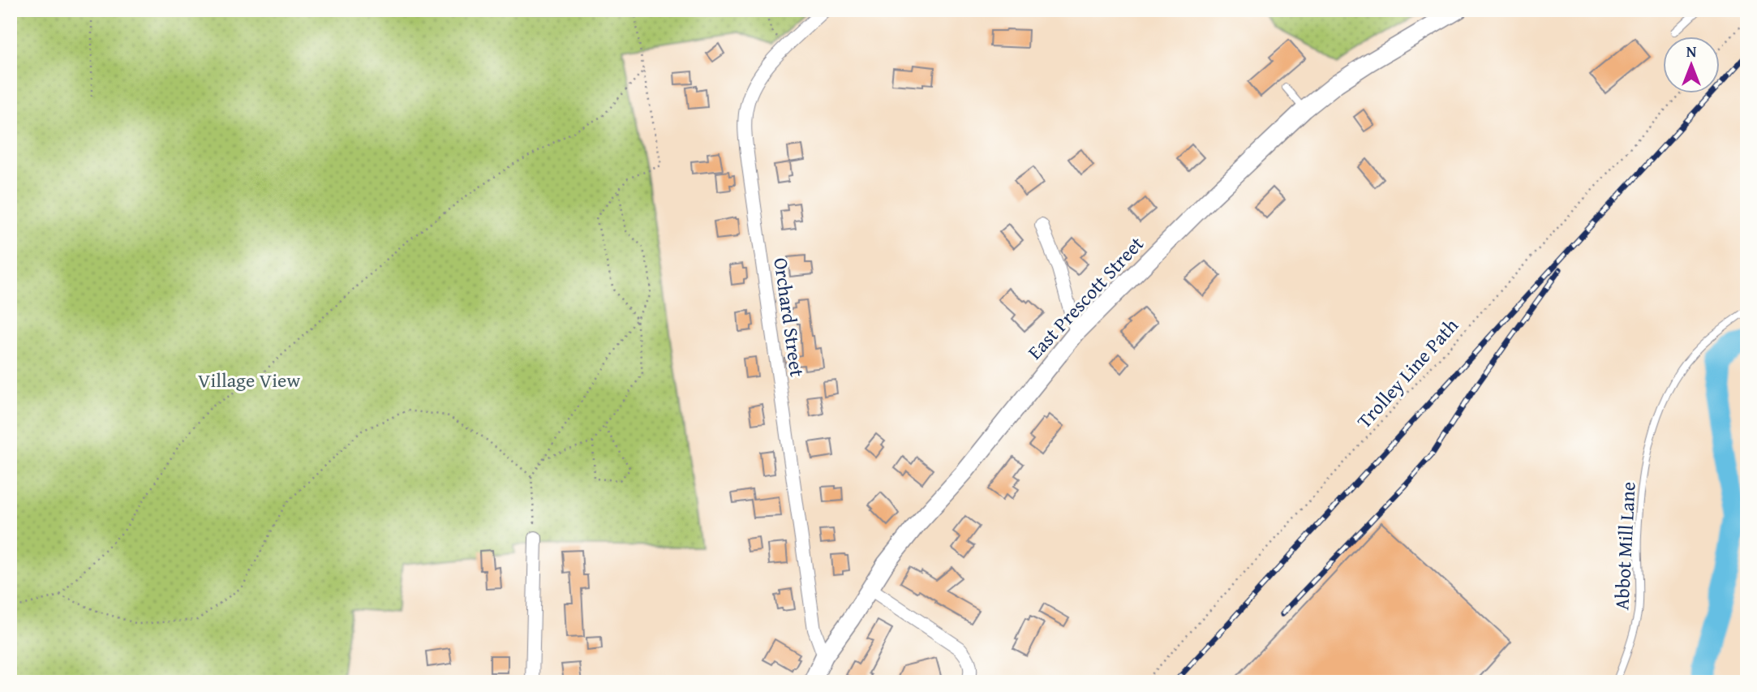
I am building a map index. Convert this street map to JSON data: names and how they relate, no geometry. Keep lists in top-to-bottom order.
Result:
{
  "streets": {
    "main road": ["East Prescott Street"],
    "street": ["Orchard Street"],
    "lane": ["Abbot Mill Lane"],
    "path": ["Trolley Line Path"]
  },
  "crossings": [
    ["East Prescott Street", "Orchard Street"]
  ],
  "parks": ["Village View"],
  "north": "top"
}
